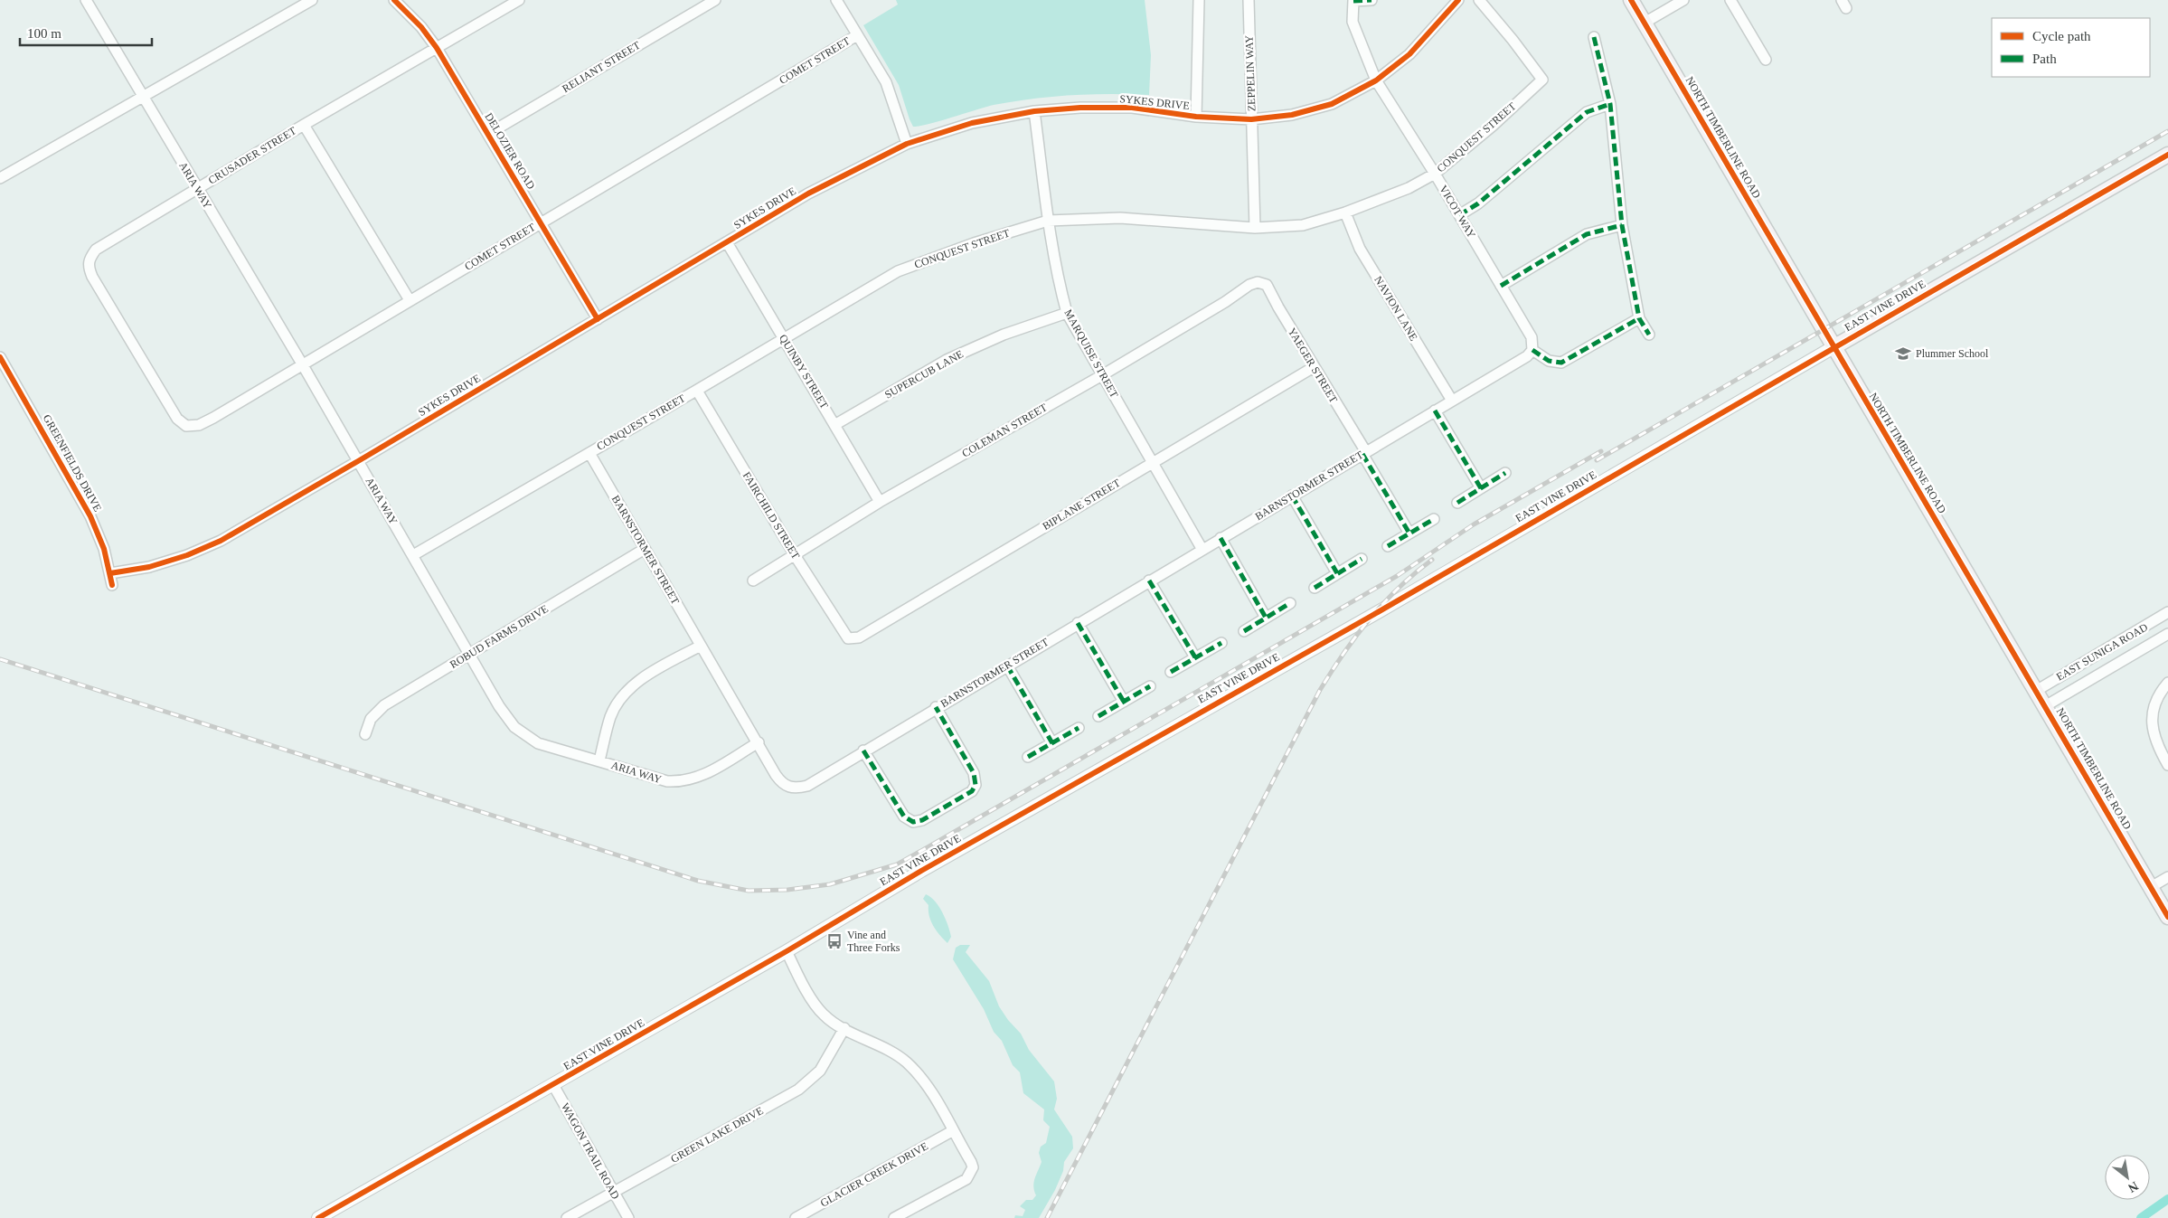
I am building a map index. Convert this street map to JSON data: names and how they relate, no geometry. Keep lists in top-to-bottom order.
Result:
{
  "streets": {
    "main road": ["NORTH TIMBERLINE ROAD", "EAST VINE DRIVE"],
    "street": [
      "COMET STREET",
      "RELIANT STREET",
      "ZEPPELIN WAY",
      "SYKES DRIVE",
      "CONQUEST STREET",
      "DELOZIER ROAD",
      "CRUSADER STREET",
      "ARIA WAY",
      "VICOT WAY",
      "NAVION LANE",
      "MARQUISE STREET",
      "YAEGER STREET",
      "QUINBY STREET",
      "SUPERCUB LANE",
      "COLEMAN STREET",
      "GREENFIELDS DRIVE",
      "BARNSTORMER STREET",
      "BIPLANE STREET",
      "FAIRCHILD STREET",
      "ROBUD FARMS DRIVE",
      "EAST SUNIGA ROAD",
      "GREEN LAKE DRIVE",
      "WAGON TRAIL ROAD",
      "GLACIER CREEK DRIVE"
    ]
  },
  "crossings": [
    ["COMET STREET", "DELOZIER ROAD"],
    ["COMET STREET", "CRUSADER STREET"],
    ["COMET STREET", "ARIA WAY"],
    ["RELIANT STREET", "DELOZIER ROAD"],
    ["ZEPPELIN WAY", "SYKES DRIVE"],
    ["ZEPPELIN WAY", "CONQUEST STREET"],
    ["SYKES DRIVE", "DELOZIER ROAD"],
    ["SYKES DRIVE", "ARIA WAY"],
    ["SYKES DRIVE", "VICOT WAY"],
    ["SYKES DRIVE", "MARQUISE STREET"],
    ["SYKES DRIVE", "QUINBY STREET"],
    ["SYKES DRIVE", "GREENFIELDS DRIVE"],
    ["CONQUEST STREET", "ARIA WAY"],
    ["CONQUEST STREET", "VICOT WAY"],
    ["CONQUEST STREET", "NAVION LANE"],
    ["CONQUEST STREET", "MARQUISE STREET"],
    ["CONQUEST STREET", "QUINBY STREET"],
    ["CONQUEST STREET", "BARNSTORMER STREET"],
    ["CONQUEST STREET", "FAIRCHILD STREET"],
    ["NORTH TIMBERLINE ROAD", "EAST VINE DRIVE"],
    ["NORTH TIMBERLINE ROAD", "EAST SUNIGA ROAD"],
    ["DELOZIER ROAD", "CRUSADER STREET"],
    ["CRUSADER STREET", "ARIA WAY"],
    ["ARIA WAY", "BARNSTORMER STREET"],
    ["ARIA WAY", "ROBUD FARMS DRIVE"],
    ["VICOT WAY", "BARNSTORMER STREET"],
    ["EAST VINE DRIVE", "WAGON TRAIL ROAD"],
    ["NAVION LANE", "BARNSTORMER STREET"],
    ["MARQUISE STREET", "SUPERCUB LANE"],
    ["MARQUISE STREET", "COLEMAN STREET"],
    ["MARQUISE STREET", "BARNSTORMER STREET"],
    ["MARQUISE STREET", "BIPLANE STREET"],
    ["YAEGER STREET", "COLEMAN STREET"],
    ["YAEGER STREET", "BARNSTORMER STREET"],
    ["YAEGER STREET", "BIPLANE STREET"],
    ["QUINBY STREET", "SUPERCUB LANE"],
    ["QUINBY STREET", "COLEMAN STREET"],
    ["COLEMAN STREET", "FAIRCHILD STREET"],
    ["BARNSTORMER STREET", "ROBUD FARMS DRIVE"],
    ["BIPLANE STREET", "FAIRCHILD STREET"],
    ["GREEN LAKE DRIVE", "WAGON TRAIL ROAD"]
  ],
  "places": {
    "school or university": ["Plummer School"],
    "bus stop": ["Vine and Three Forks"]
  },
  "legend": ["Cycle path", "Path"],
  "scale_bar": "100 m",
  "north": "bottom right"
}
